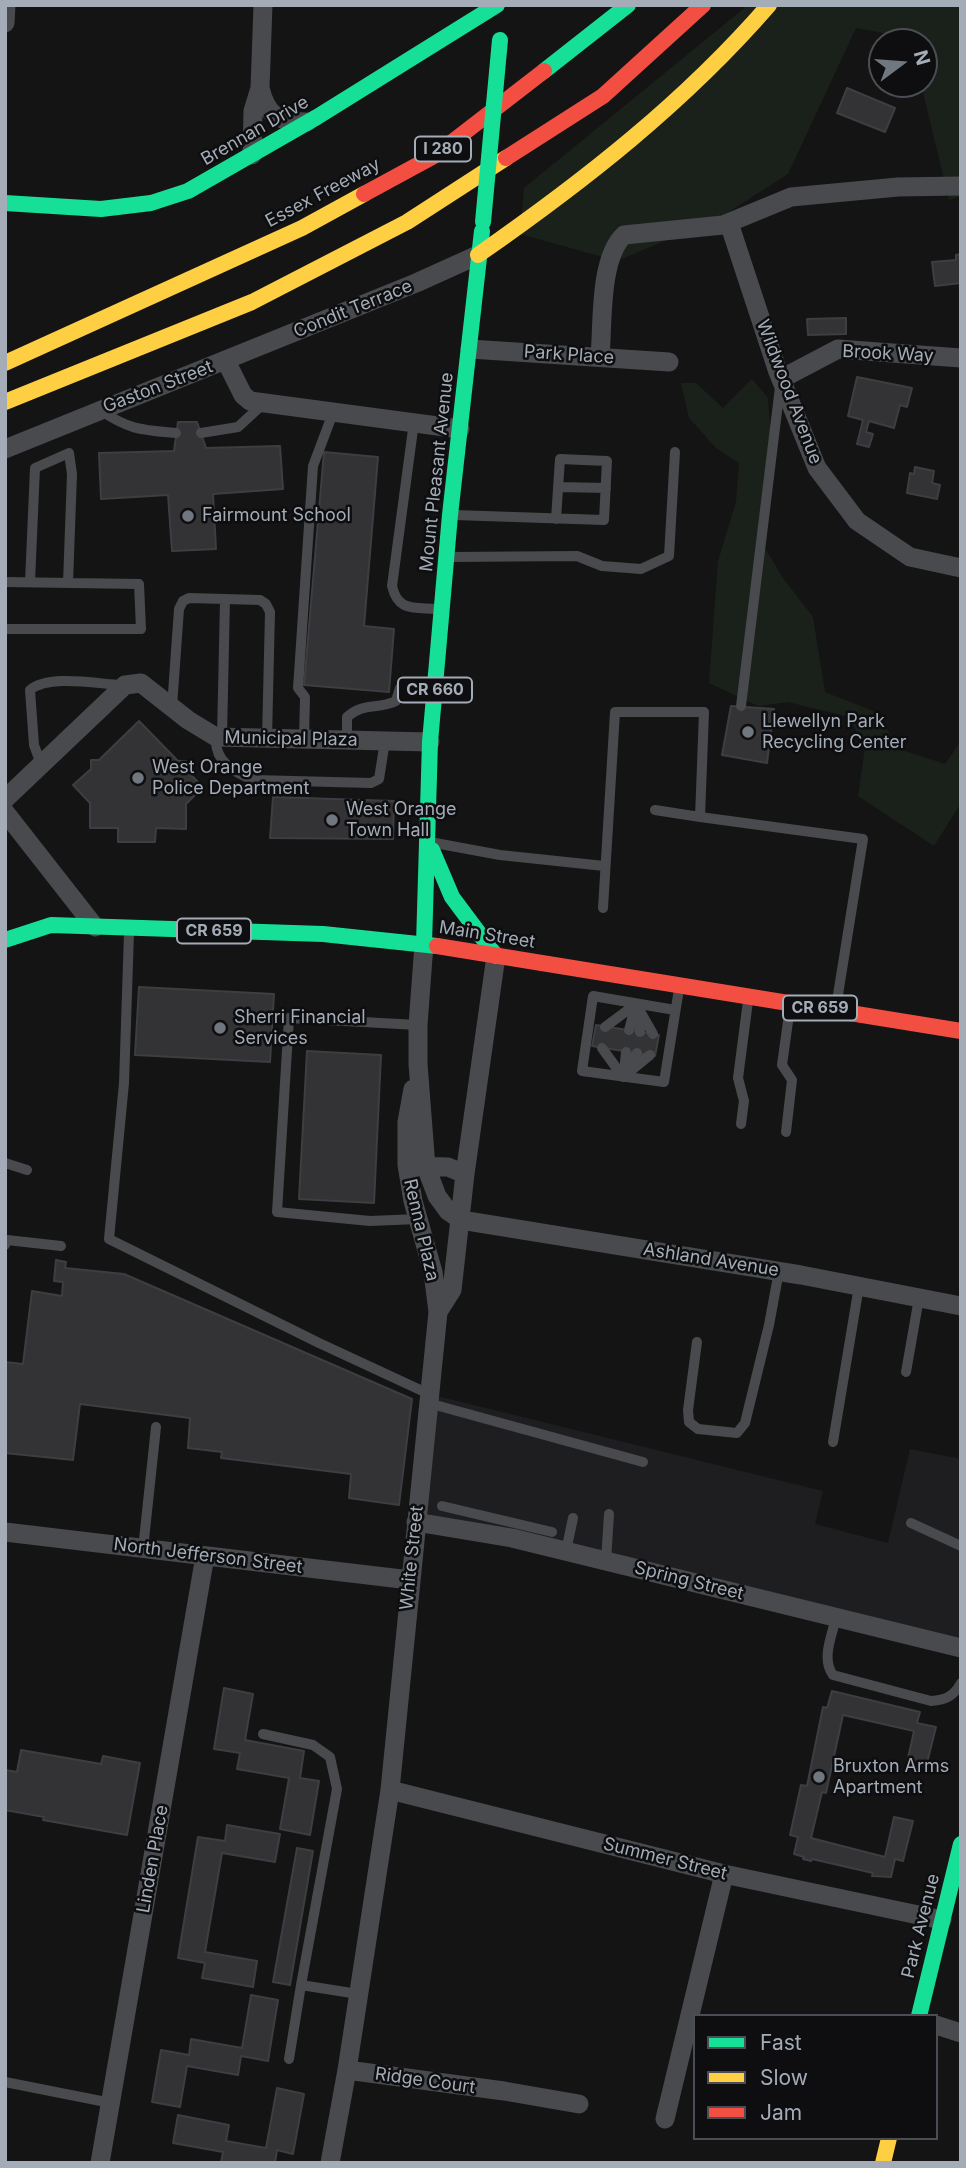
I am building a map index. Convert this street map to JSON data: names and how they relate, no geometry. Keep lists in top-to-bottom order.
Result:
{
  "streets": {
    "main road": [
      "Brennan Drive",
      "I 280",
      "Essex Freeway",
      "Mount Pleasant Avenue",
      "CR 660",
      "CR 659",
      "Main Street",
      "Park Avenue"
    ],
    "street": [
      "Condit Terrace",
      "Brook Way",
      "Park Place",
      "Gaston Street",
      "Wildwood Avenue",
      "Municipal Plaza",
      "Renna Plaza",
      "Ashland Avenue",
      "North Jefferson Street",
      "White Street",
      "Spring Street",
      "Linden Place",
      "Summer Street",
      "Ridge Court"
    ]
  },
  "crossings": [
    ["Brennan Drive", "Mount Pleasant Avenue"],
    ["Condit Terrace", "Gaston Street"],
    ["Condit Terrace", "Mount Pleasant Avenue"],
    ["Brook Way", "Wildwood Avenue"],
    ["Park Place", "Mount Pleasant Avenue"],
    ["Mount Pleasant Avenue", "Municipal Plaza"],
    ["Mount Pleasant Avenue", "Main Street"],
    ["Mount Pleasant Avenue", "Renna Plaza"],
    ["Main Street", "Renna Plaza"],
    ["Main Street", "White Street"],
    ["Renna Plaza", "Ashland Avenue"],
    ["Renna Plaza", "White Street"],
    ["Ashland Avenue", "White Street"],
    ["North Jefferson Street", "White Street"],
    ["North Jefferson Street", "Linden Place"],
    ["White Street", "Spring Street"],
    ["White Street", "Summer Street"],
    ["White Street", "Ridge Court"],
    ["Summer Street", "Park Avenue"]
  ],
  "places": [
    "Fairmount School",
    "Llewellyn Park Recycling Center",
    "West Orange Police Department",
    "West Orange Town Hall",
    "Sherri Financial Services",
    "Bruxton Arms Apartment"
  ],
  "legend": ["Fast", "Slow", "Jam"],
  "north": "right"
}
